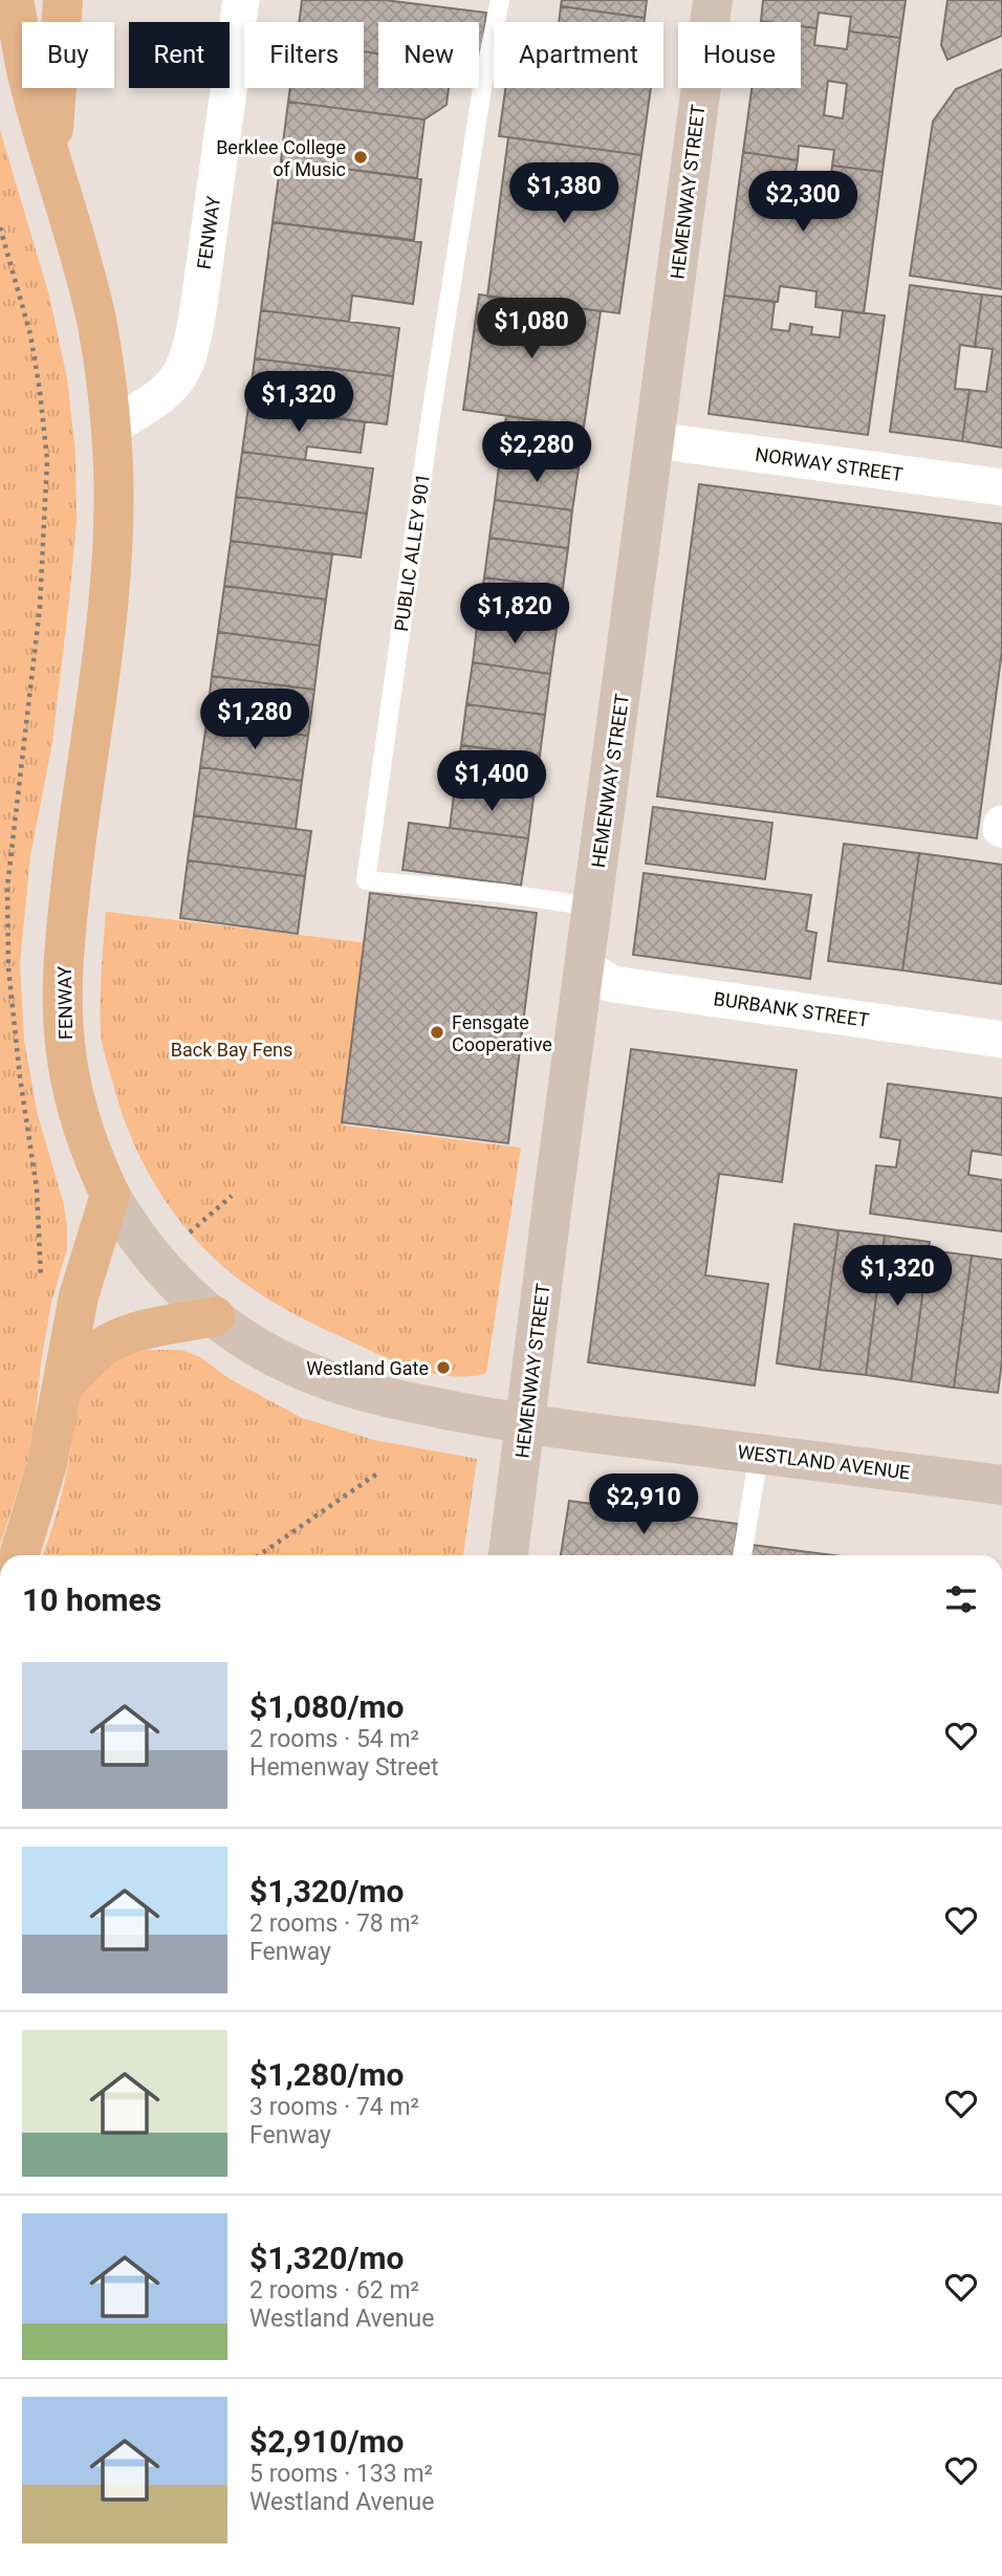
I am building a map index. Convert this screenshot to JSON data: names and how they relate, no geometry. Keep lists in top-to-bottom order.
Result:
{
  "streets": {
    "highway": ["FENWAY"],
    "main road": ["HEMENWAY STREET", "WESTLAND AVENUE"],
    "street": ["NORWAY STREET", "BURBANK STREET"],
    "lane": ["PUBLIC ALLEY 901"]
  },
  "crossings": [
    ["HEMENWAY STREET", "NORWAY STREET"],
    ["HEMENWAY STREET", "PUBLIC ALLEY 901"],
    ["HEMENWAY STREET", "BURBANK STREET"],
    ["HEMENWAY STREET", "WESTLAND AVENUE"],
    ["FENWAY", "WESTLAND AVENUE"]
  ],
  "parks": ["Back Bay Fens"],
  "places": ["Berklee College of Music", "Fensgate Cooperative", "Westland Gate"],
  "page": {
    "chip": [
      "Buy",
      "Rent",
      "Filters",
      "New",
      "Apartment",
      "House"
    ],
    "price": [
      "$1,380",
      "$2,300",
      "$1,080",
      "$1,320",
      "$2,280",
      "$1,820",
      "$1,280",
      "$1,400",
      "$1,320",
      "$2,910"
    ],
    "heading": "10 homes",
    "list": [
      {
        "name": "$1,080/mo",
        "note": "2 rooms · 54 m² · Hemenway Street"
      },
      {
        "name": "$1,320/mo",
        "note": "2 rooms · 78 m² · Fenway"
      },
      {
        "name": "$1,280/mo",
        "note": "3 rooms · 74 m² · Fenway"
      },
      {
        "name": "$1,320/mo",
        "note": "2 rooms · 62 m² · Westland Avenue"
      },
      {
        "name": "$2,910/mo",
        "note": "5 rooms · 133 m² · Westland Avenue"
      }
    ]
  }
}
